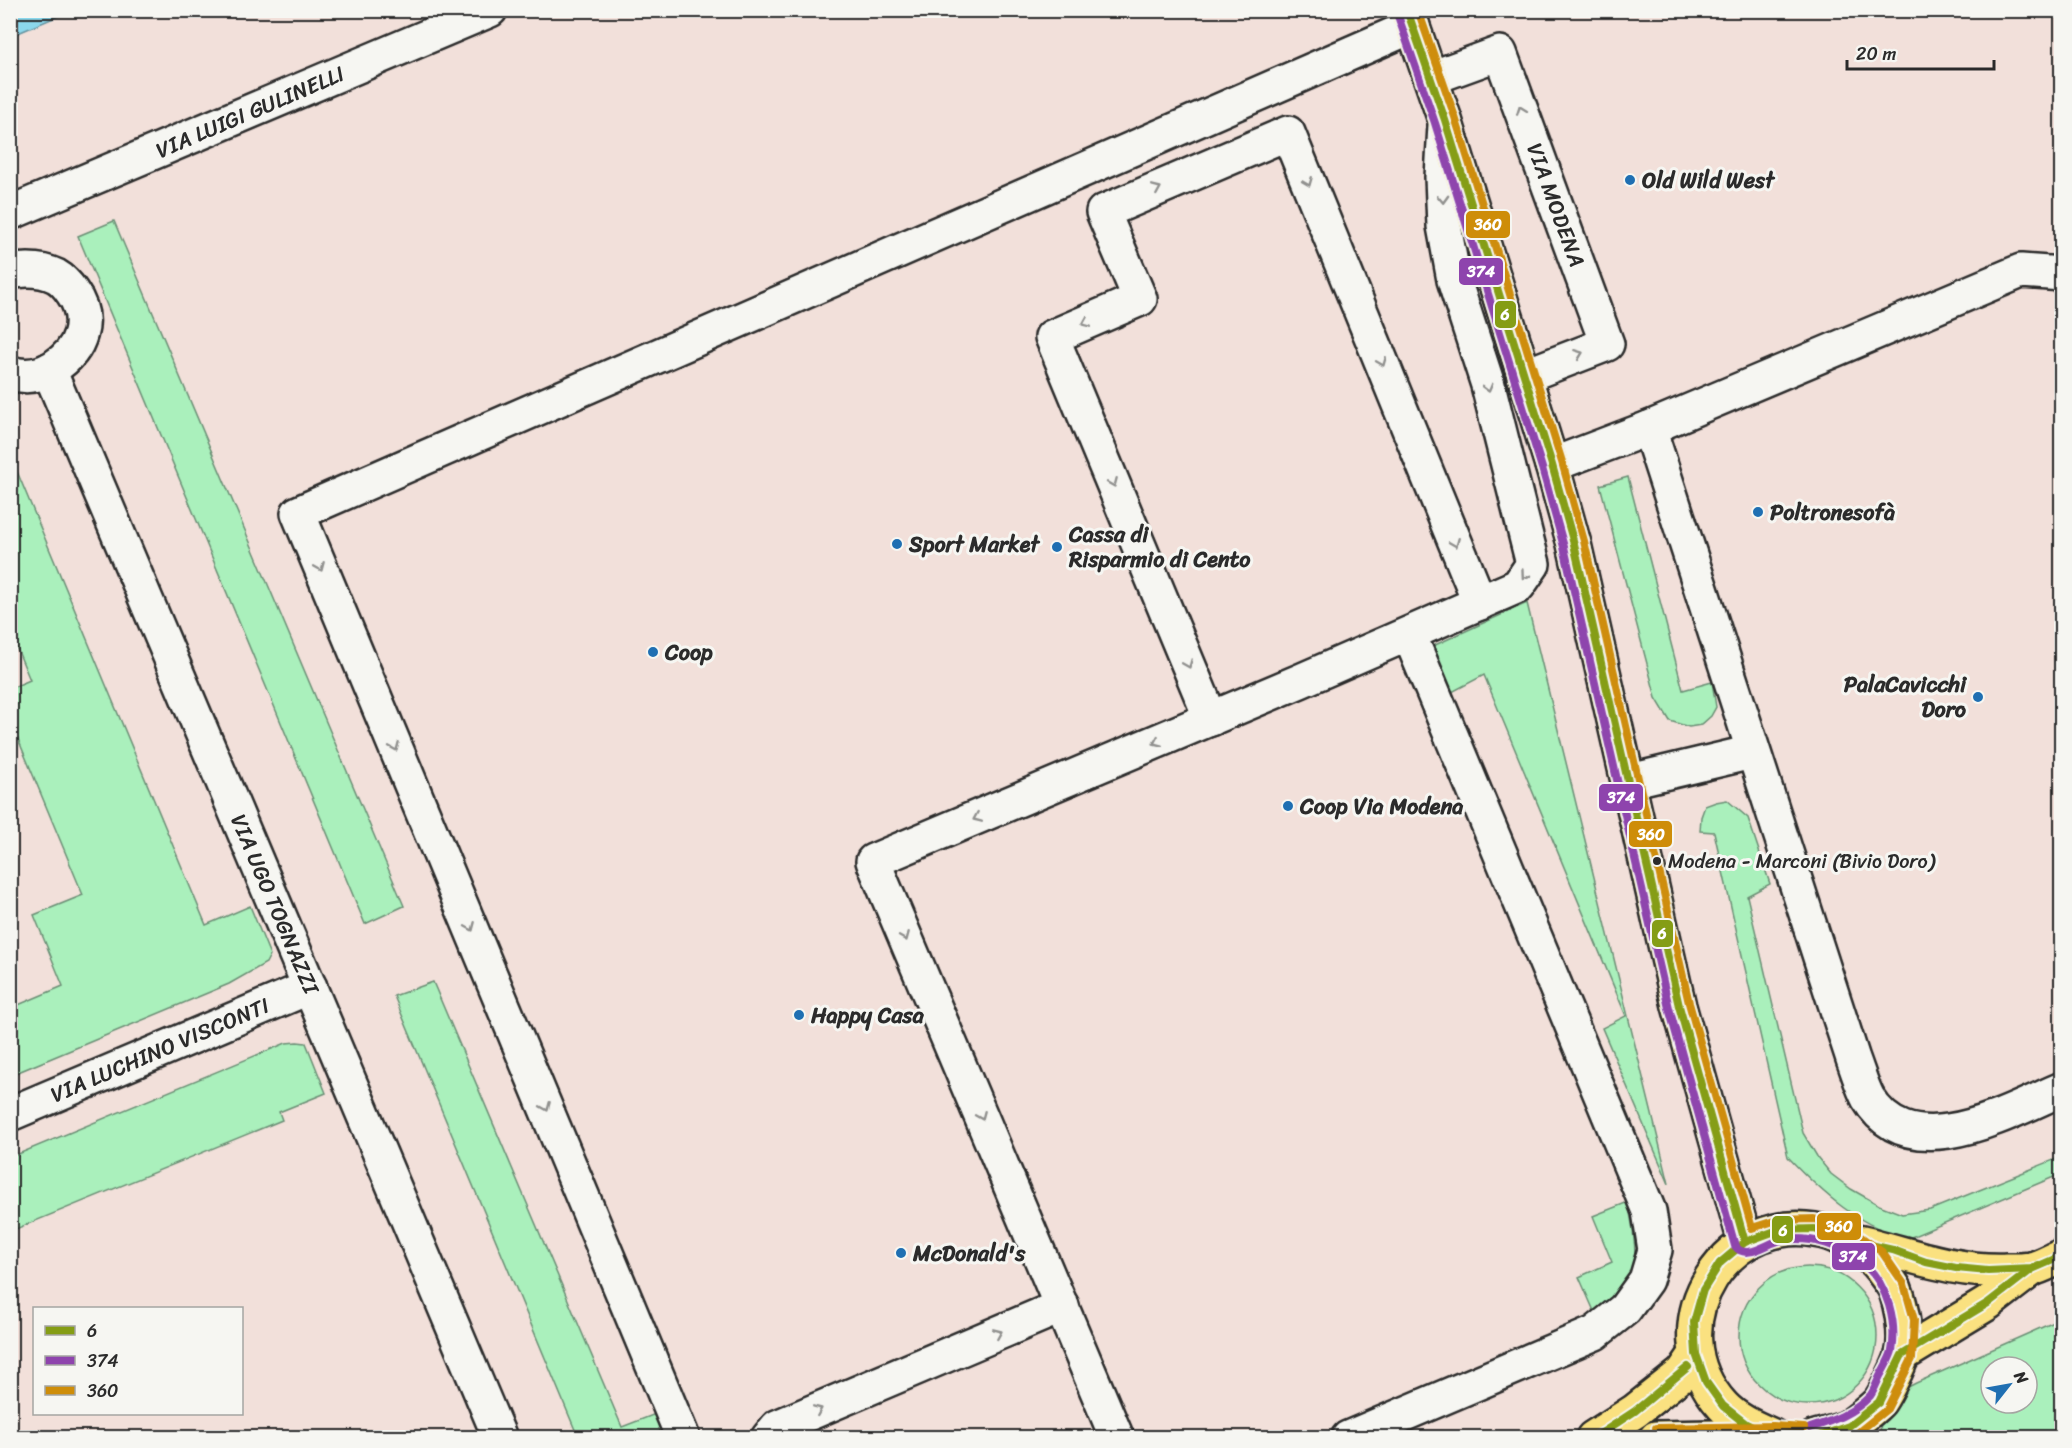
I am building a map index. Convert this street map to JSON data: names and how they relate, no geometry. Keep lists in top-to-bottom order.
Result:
{
  "streets": {
    "street": [
      "VIA LUIGI GULINELLI",
      "VIA MODENA",
      "VIA UGO TOGNAZZI",
      "VIA LUCHINO VISCONTI"
    ]
  },
  "crossings": [
    ["VIA UGO TOGNAZZI", "VIA LUCHINO VISCONTI"]
  ],
  "places": [
    "Old Wild West",
    "Poltronesofà",
    "Sport Market",
    "Cassa di Risparmio di Cento",
    "Coop",
    "PalaCavicchi Doro",
    "Coop Via Modena",
    "Modena - Marconi (Bivio Doro)",
    "Happy Casa",
    "McDonald's"
  ],
  "lines": ["transit line 6", "transit line 360", "transit line 374"],
  "legend": ["6", "374", "360"],
  "scale_bar": "20 m",
  "north": "top right"
}
